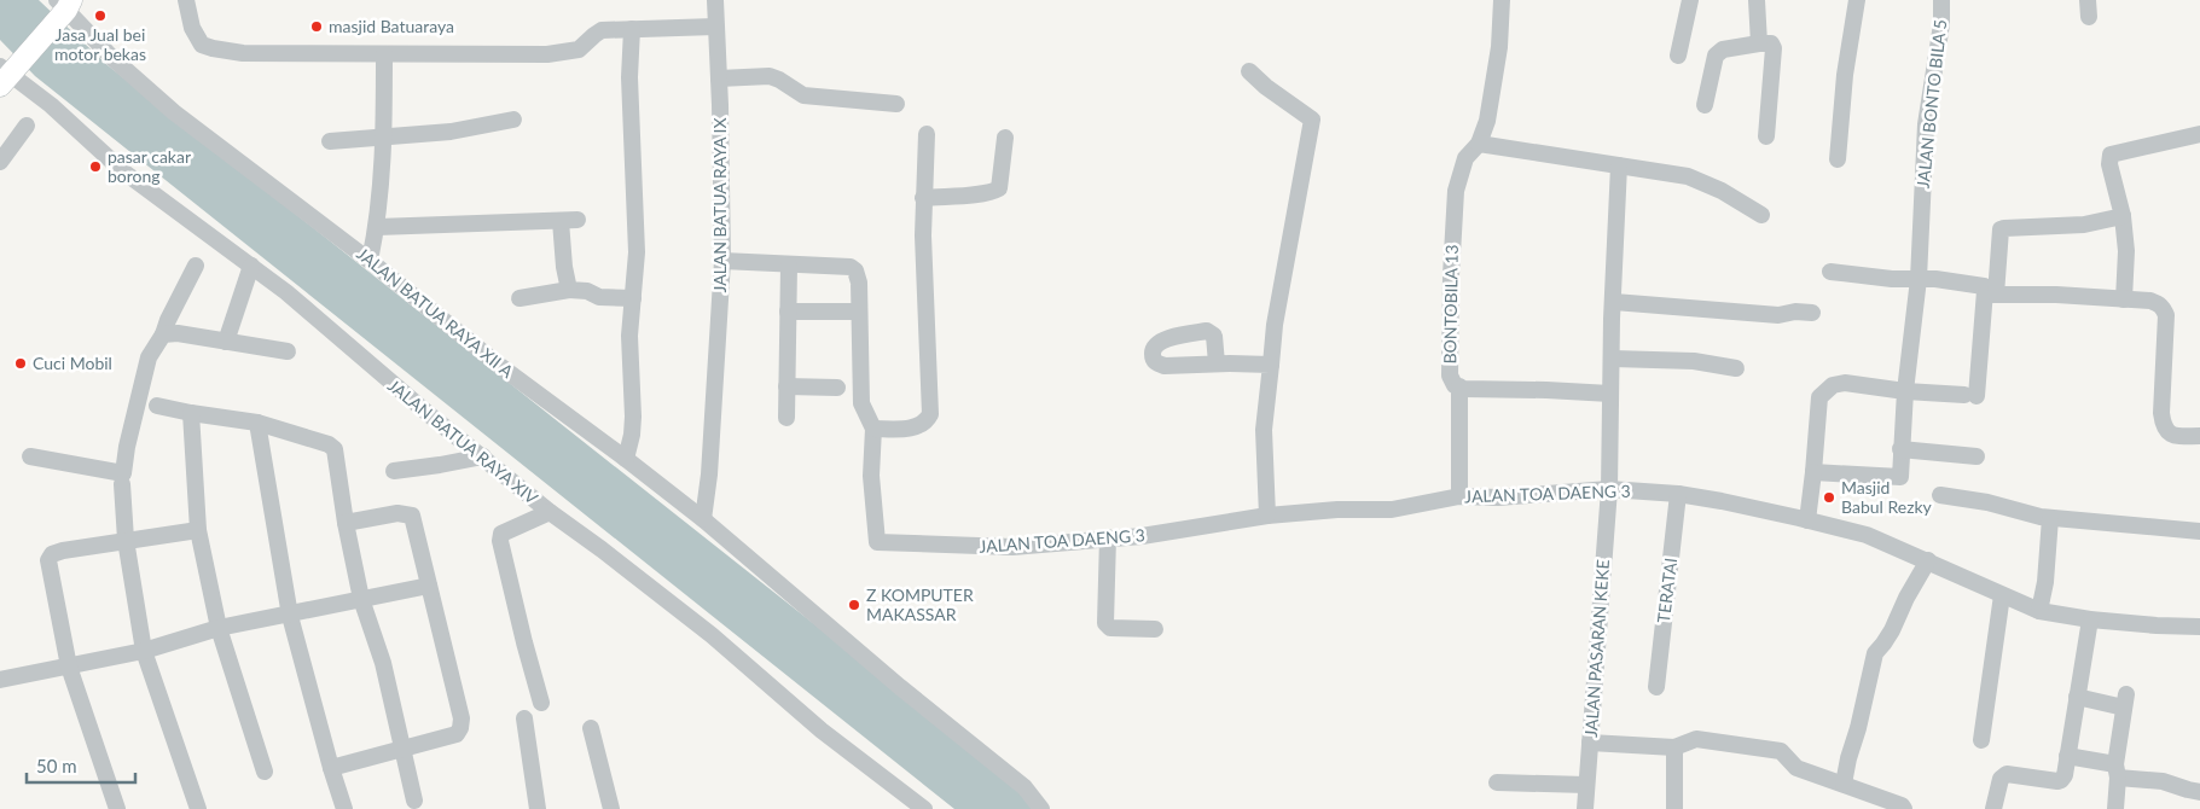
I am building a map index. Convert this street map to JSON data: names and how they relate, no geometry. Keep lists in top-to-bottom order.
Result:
{
  "streets": {
    "street": [
      "JALAN BONTO BILA 5",
      "JALAN BATUA RAYA IX",
      "BONTOBILA 13",
      "JALAN BATUA RAYA XII A",
      "JALAN BATUA RAYA XIV",
      "JALAN TOA DAENG 3",
      "TERATAI",
      "JALAN PASARAN KEKE"
    ]
  },
  "crossings": [
    ["JALAN BATUA RAYA IX", "JALAN BATUA RAYA XII A"],
    ["BONTOBILA 13", "JALAN PASARAN KEKE"],
    ["JALAN TOA DAENG 3", "TERATAI"],
    ["JALAN TOA DAENG 3", "JALAN PASARAN KEKE"]
  ],
  "places": [
    "Jasa Jual bei motor bekas",
    "masjid Batuaraya",
    "pasar cakar borong",
    "Cuci Mobil",
    "Masjid Babul Rezky",
    "Z KOMPUTER MAKASSAR"
  ],
  "scale_bar": "50 m"
}
